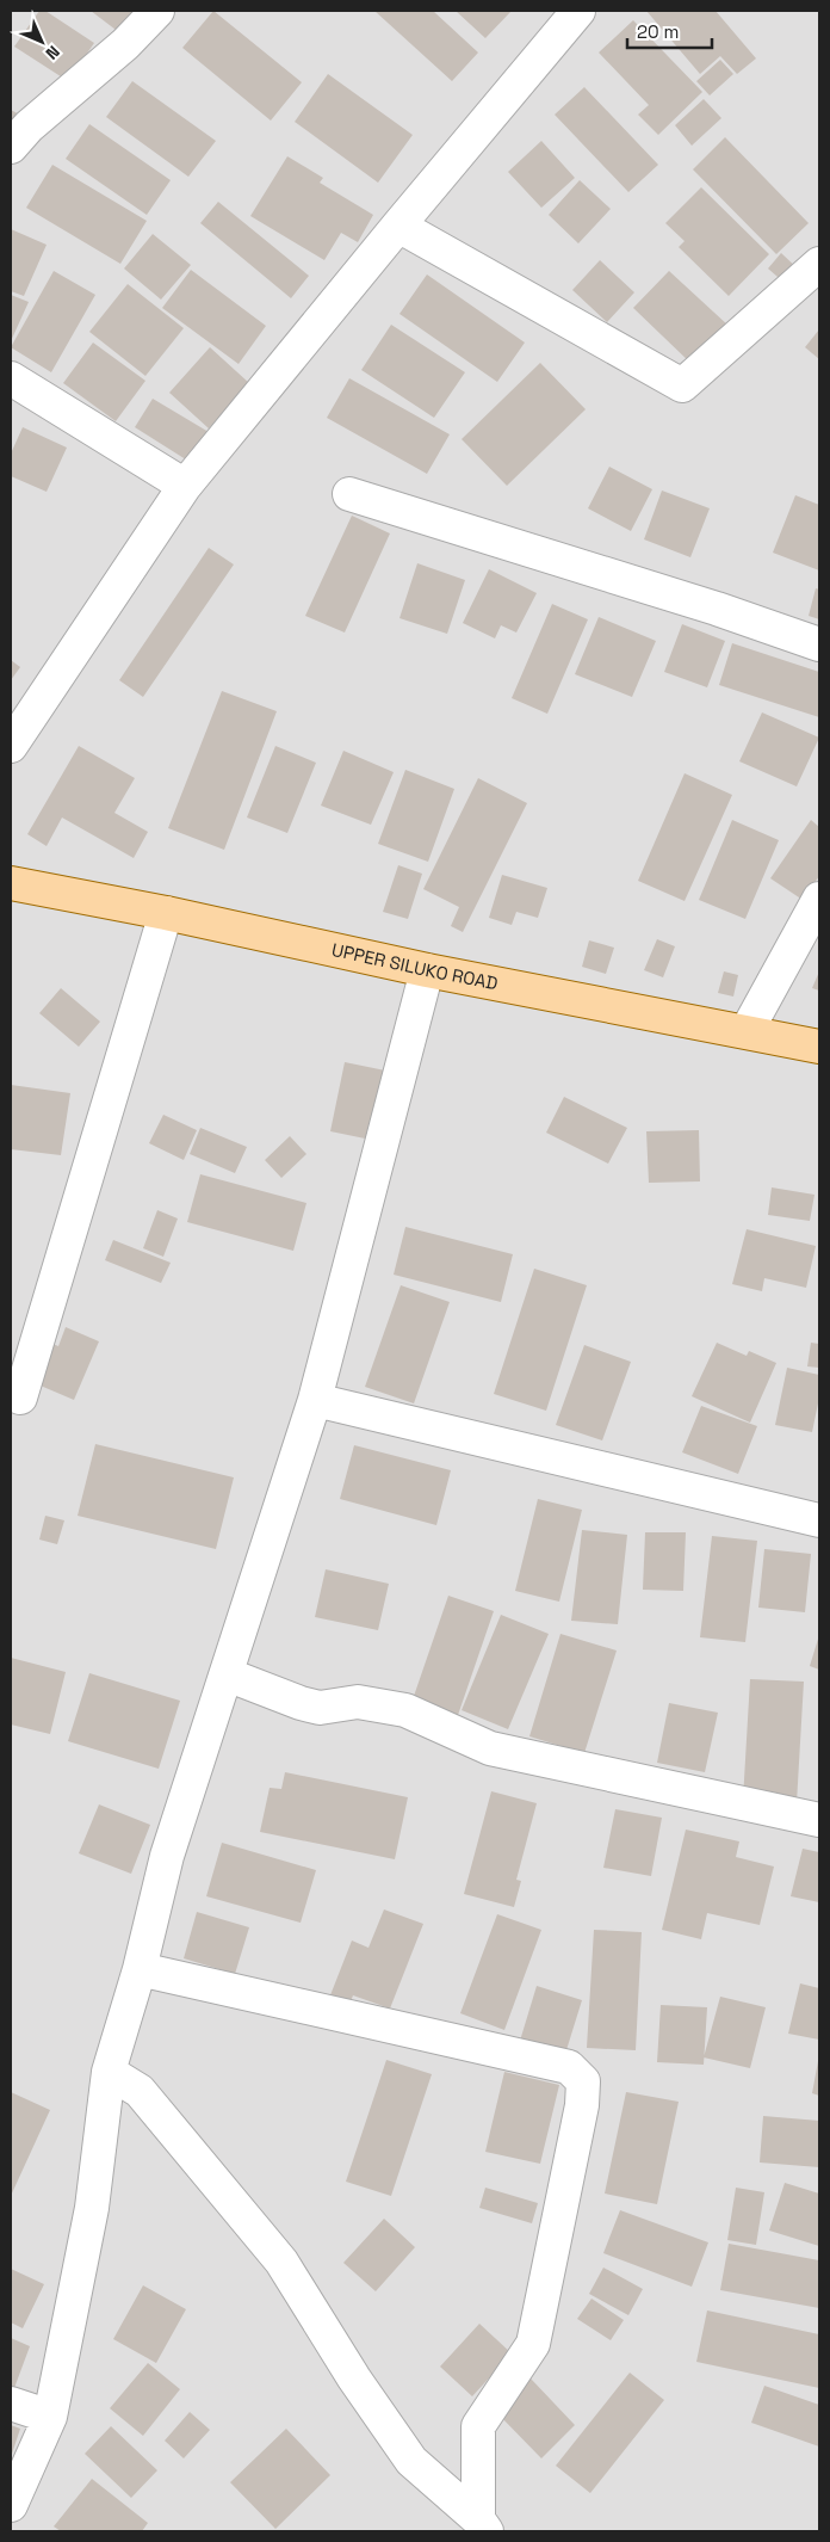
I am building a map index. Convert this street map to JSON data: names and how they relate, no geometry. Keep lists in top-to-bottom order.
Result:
{
  "streets": {
    "main road": ["UPPER SILUKO ROAD"]
  },
  "scale_bar": "20 m",
  "north": "bottom right"
}
